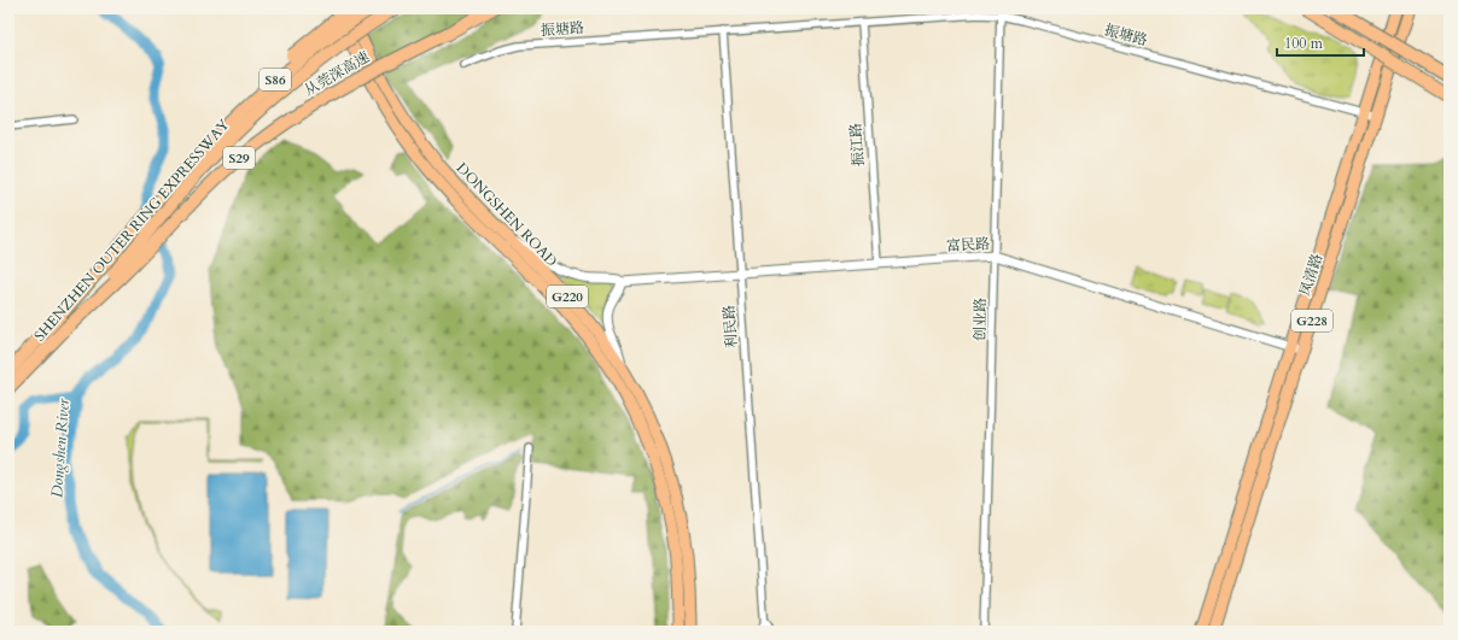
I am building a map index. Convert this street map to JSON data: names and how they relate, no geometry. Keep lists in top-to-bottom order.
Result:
{
  "streets": {
    "highway": [
      "从莞深高速",
      "S86",
      "S29",
      "DONGSHEN ROAD",
      "SHENZHEN OUTER RING EXPRESSWAY",
      "凤清路",
      "G220",
      "G228"
    ],
    "street": [
      "振塘路",
      "振江路",
      "富民路",
      "创业路",
      "利民路"
    ]
  },
  "crossings": [
    ["振塘路", "振江路"],
    ["振塘路", "凤清路"],
    ["振塘路", "创业路"],
    ["振塘路", "利民路"],
    ["从莞深高速", "SHENZHEN OUTER RING EXPRESSWAY"],
    ["振江路", "富民路"],
    ["S29", "DONGSHEN ROAD"],
    ["S29", "SHENZHEN OUTER RING EXPRESSWAY"],
    ["DONGSHEN ROAD", "富民路"],
    ["富民路", "凤清路"],
    ["富民路", "创业路"],
    ["富民路", "利民路"]
  ],
  "water": ["Dongshen River"],
  "scale_bar": "100 m"
}
